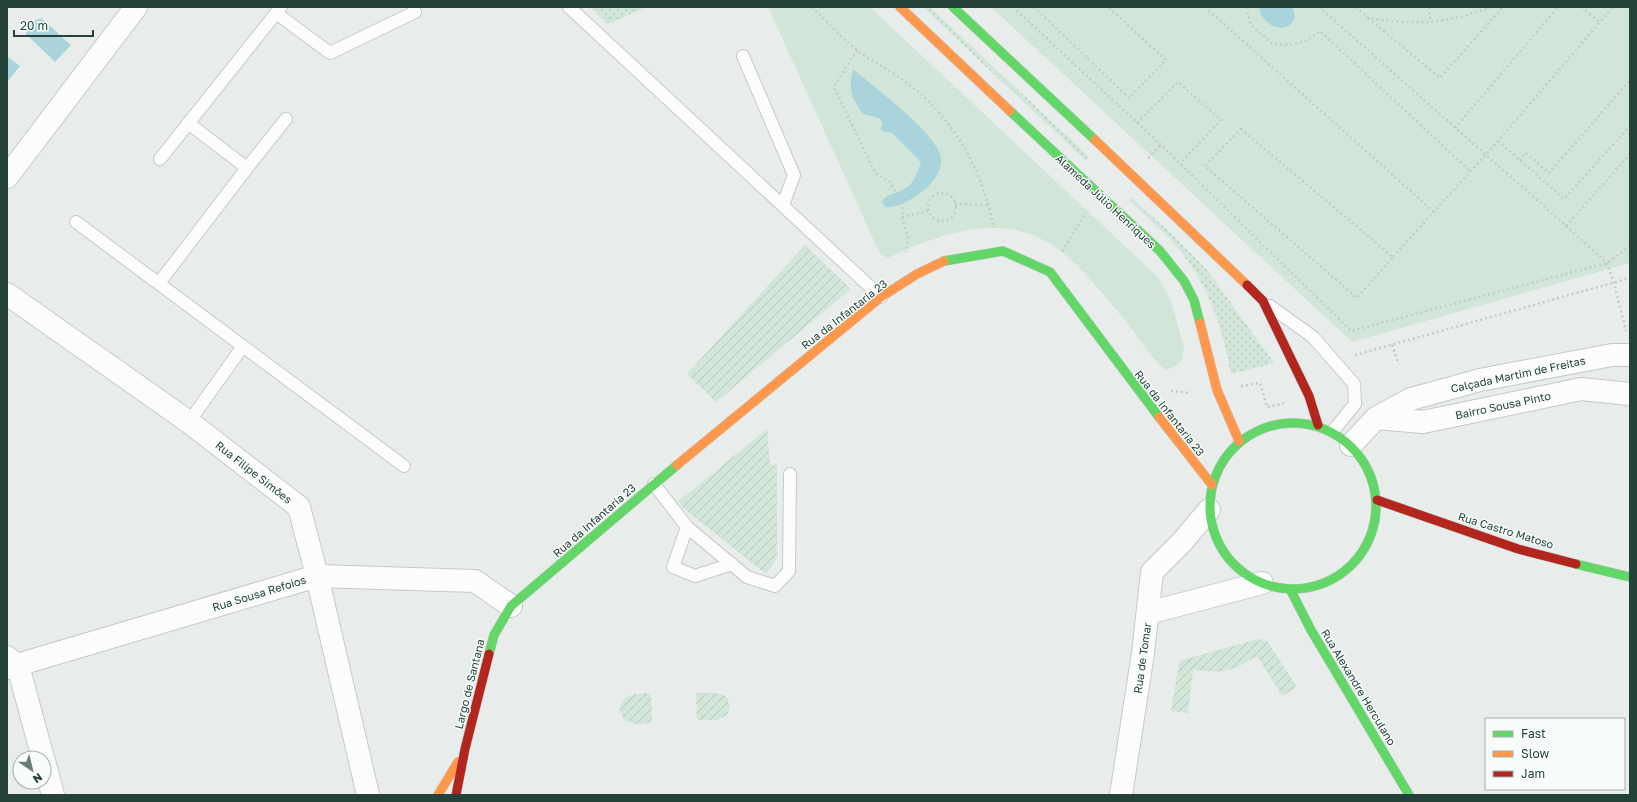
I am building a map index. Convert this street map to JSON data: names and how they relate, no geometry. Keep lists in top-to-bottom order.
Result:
{
  "streets": {
    "main road": [
      "Alameda Júlio Henriques",
      "Rua da Infantaria 23",
      "Rua Castro Matoso",
      "Largo de Santana",
      "Rua Alexandre Herculano"
    ],
    "street": [
      "Calçada Martim de Freitas",
      "Bairro Sousa Pinto",
      "Rua Filipe Simões",
      "Rua Sousa Refoios",
      "Rua de Tomar"
    ]
  },
  "crossings": [
    ["Rua da Infantaria 23", "Rua Sousa Refoios"],
    ["Rua da Infantaria 23", "Largo de Santana"],
    ["Calçada Martim de Freitas", "Bairro Sousa Pinto"],
    ["Rua Filipe Simões", "Rua Sousa Refoios"],
    ["Rua Sousa Refoios", "Largo de Santana"]
  ],
  "legend": ["Fast", "Slow", "Jam"],
  "scale_bar": "20 m",
  "north": "bottom right"
}
